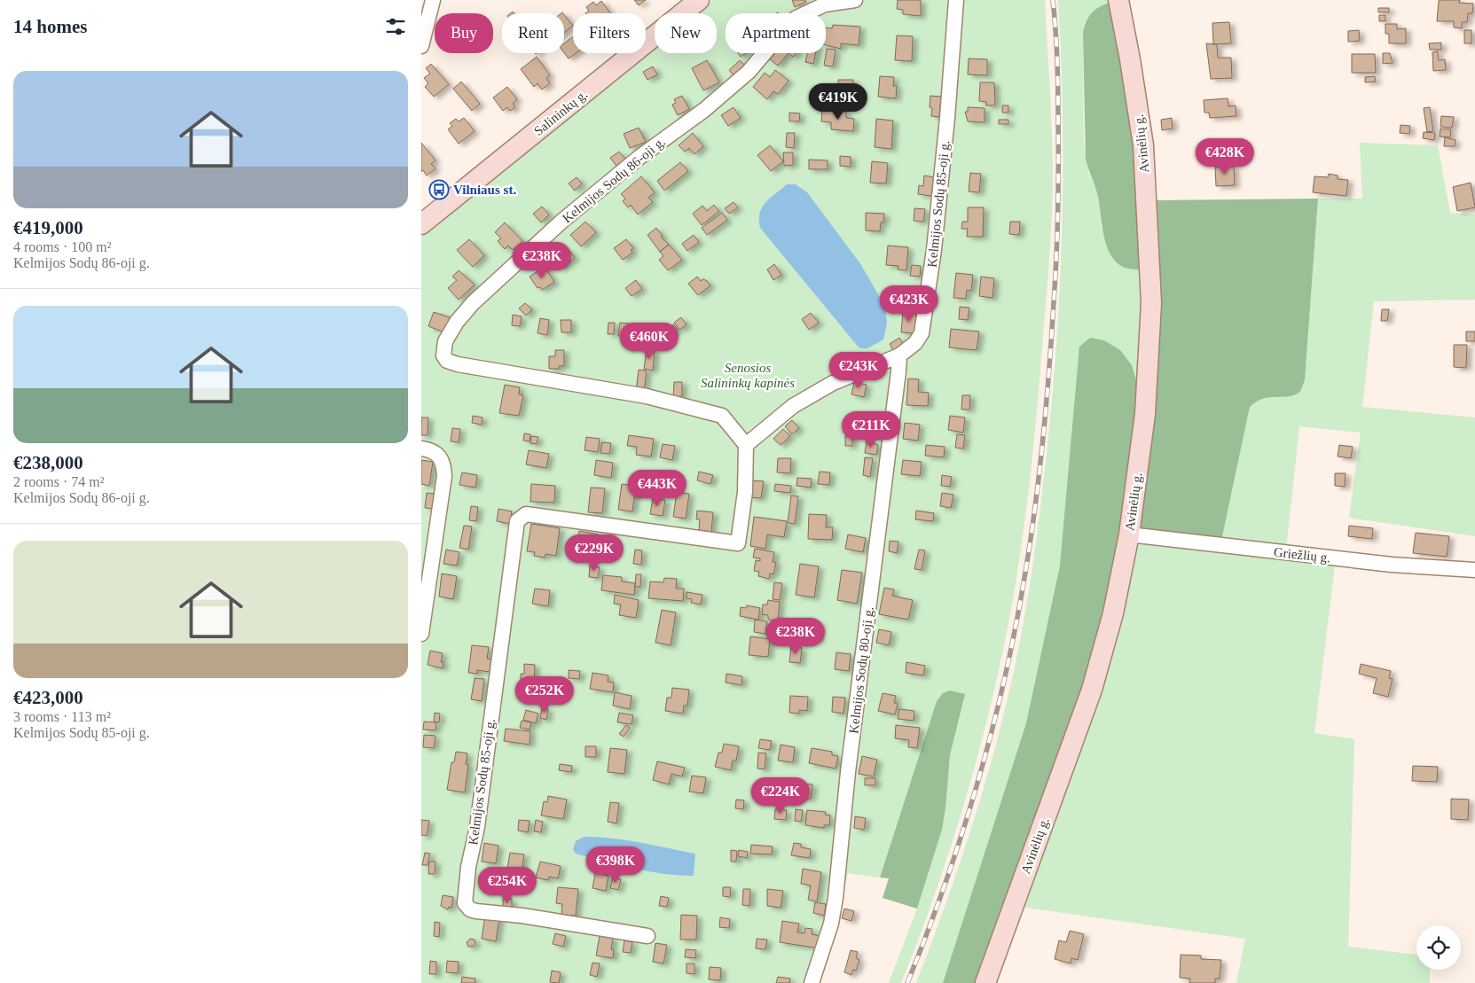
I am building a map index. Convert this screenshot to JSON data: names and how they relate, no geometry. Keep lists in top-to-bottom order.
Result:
{
  "streets": {
    "main road": ["Salininkų g.", "Avinėlių g."],
    "street": [
      "Kelmijos Sodų 86-oji g.",
      "Kelmijos Sodų 85-oji g.",
      "Griežlių g.",
      "Kelmijos Sodų 80-oji g."
    ]
  },
  "crossings": [
    ["Avinėlių g.", "Griežlių g."],
    ["Kelmijos Sodų 86-oji g.", "Kelmijos Sodų 85-oji g."],
    ["Kelmijos Sodų 85-oji g.", "Kelmijos Sodų 80-oji g."]
  ],
  "parks": ["Senosios Salininkų kapinės"],
  "places": {
    "bus stop": ["Vilniaus st."]
  },
  "page": {
    "heading": "14 homes",
    "chip": [
      "Buy",
      "Rent",
      "Filters",
      "New",
      "Apartment"
    ],
    "list": [
      {
        "name": "€419,000",
        "note": "4 rooms · 100 m² · Kelmijos Sodų 86-oji g."
      },
      {
        "name": "€238,000",
        "note": "2 rooms · 74 m² · Kelmijos Sodų 86-oji g."
      },
      {
        "name": "€423,000",
        "note": "3 rooms · 113 m² · Kelmijos Sodų 85-oji g."
      }
    ],
    "price": [
      "€419K",
      "€428K",
      "€238K",
      "€423K",
      "€460K",
      "€243K",
      "€211K",
      "€443K",
      "€229K",
      "€238K",
      "€252K",
      "€224K",
      "€398K",
      "€254K"
    ]
  }
}
